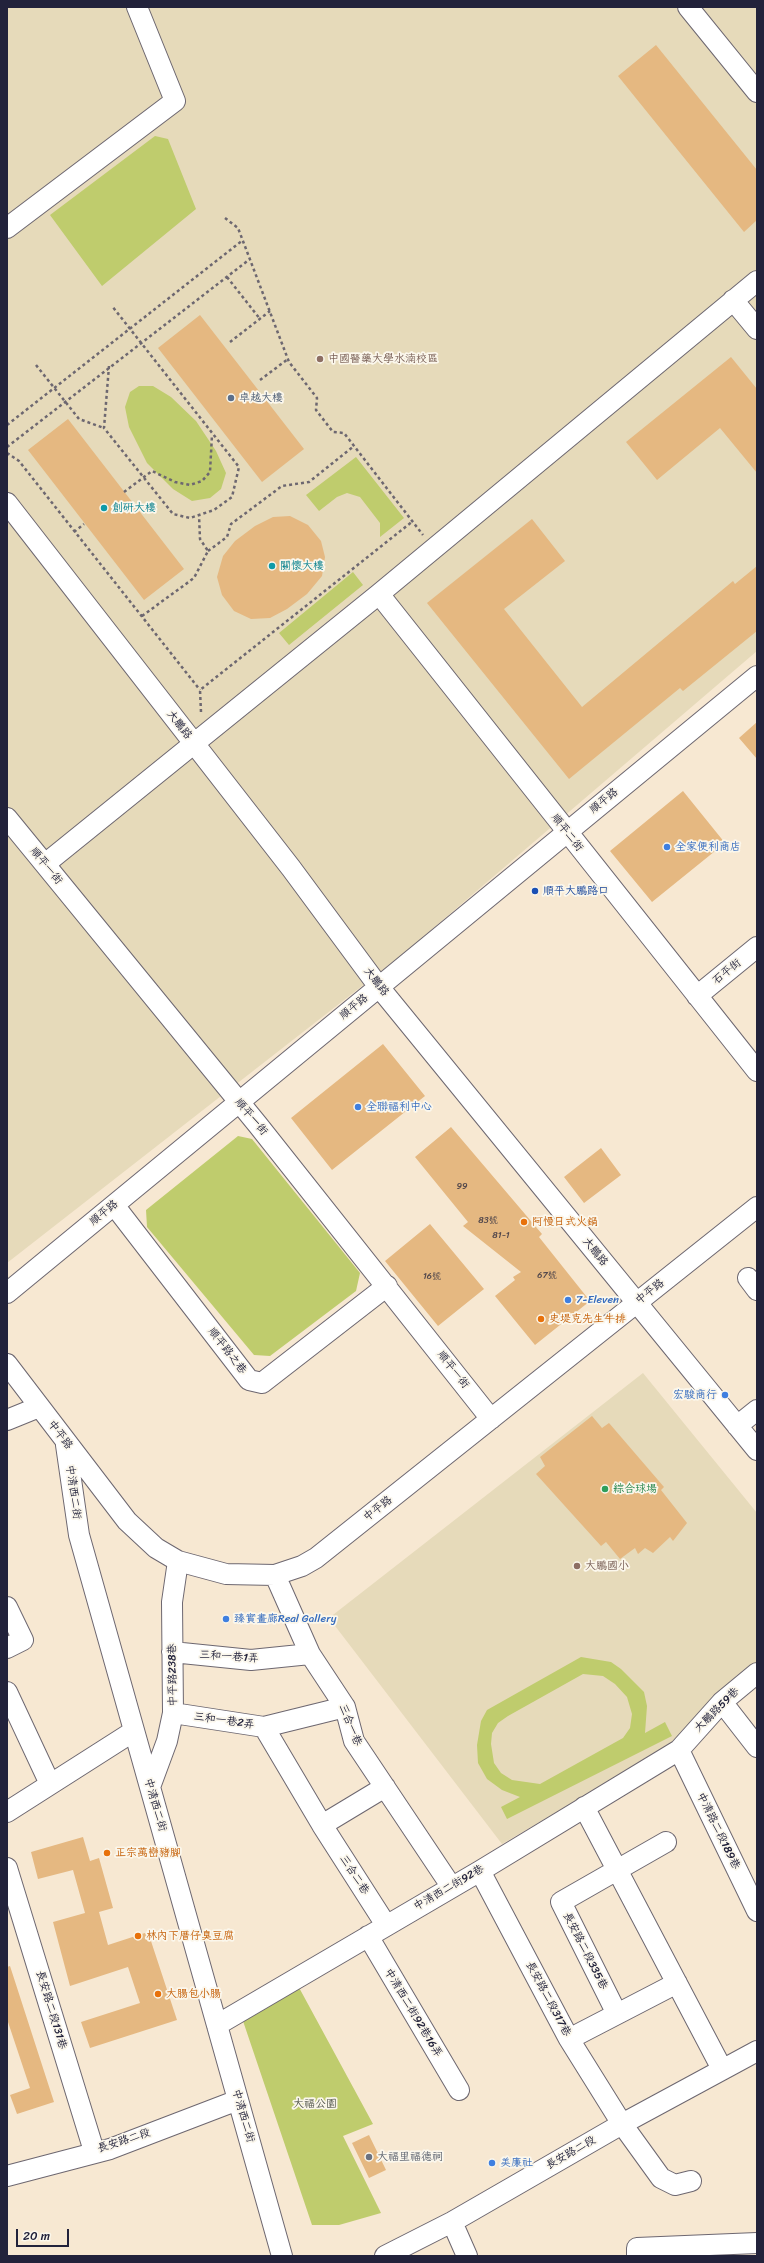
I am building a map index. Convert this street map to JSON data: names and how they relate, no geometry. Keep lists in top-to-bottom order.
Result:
{
  "streets": {
    "street": [
      "大鵬路",
      "順平路",
      "順平二街",
      "順平一街",
      "石平街",
      "中平路",
      "順平路之巷",
      "中清西二街",
      "三和一巷1弄",
      "中平路238巷",
      "大鵬路59巷",
      "三和一巷2弄",
      "三合一巷",
      "中清路二段189巷",
      "三合二巷",
      "中清西二街92巷",
      "長安路二段335巷",
      "長安路二段317巷",
      "長安路二段131巷",
      "中清西二街92巷16弄",
      "長安路二段"
    ]
  },
  "crossings": [
    ["大鵬路", "順平路"],
    ["大鵬路", "中平路"],
    ["順平路", "順平二街"],
    ["順平路", "順平一街"],
    ["順平路", "順平路之巷"],
    ["順平二街", "石平街"],
    ["順平一街", "中平路"],
    ["順平一街", "順平路之巷"],
    ["中平路", "中清西二街"],
    ["中平路", "中平路238巷"],
    ["中平路", "三合一巷"],
    ["中清西二街", "中平路238巷"],
    ["中清西二街", "中清西二街92巷"],
    ["中清西二街", "長安路二段"],
    ["三和一巷1弄", "中平路238巷"],
    ["三和一巷1弄", "三合一巷"],
    ["中平路238巷", "三和一巷2弄"],
    ["大鵬路59巷", "中清路二段189巷"],
    ["大鵬路59巷", "中清西二街92巷"],
    ["三和一巷2弄", "三合一巷"],
    ["三和一巷2弄", "三合二巷"],
    ["三合一巷", "中清西二街92巷"],
    ["中清路二段189巷", "中清西二街92巷"],
    ["三合二巷", "中清西二街92巷"],
    ["中清西二街92巷", "長安路二段317巷"],
    ["中清西二街92巷", "中清西二街92巷16弄"],
    ["長安路二段317巷", "長安路二段"],
    ["長安路二段131巷", "長安路二段"]
  ],
  "parks": ["大福公園"],
  "places": [
    "中國醫藥大學水湳校區",
    "卓越大樓",
    "創研大樓",
    "關懷大樓",
    "全家便利商店",
    "順平大鵬路口",
    "全聯福利中心",
    "阿慢日式火鍋",
    "7-Eleven",
    "史堤克先生牛排",
    "宏駿商行",
    "綜合球場",
    "大鵬國小",
    "臻實畫廊Real Gallery",
    "正宗萬巒豬腳",
    "林內下厝仔臭豆腐",
    "大腸包小腸",
    "大福里福德祠",
    "美廉社"
  ],
  "house_numbers": [
    "99",
    "83號",
    "81-1",
    "67號",
    "16號"
  ],
  "scale_bar": "20 m"
}
